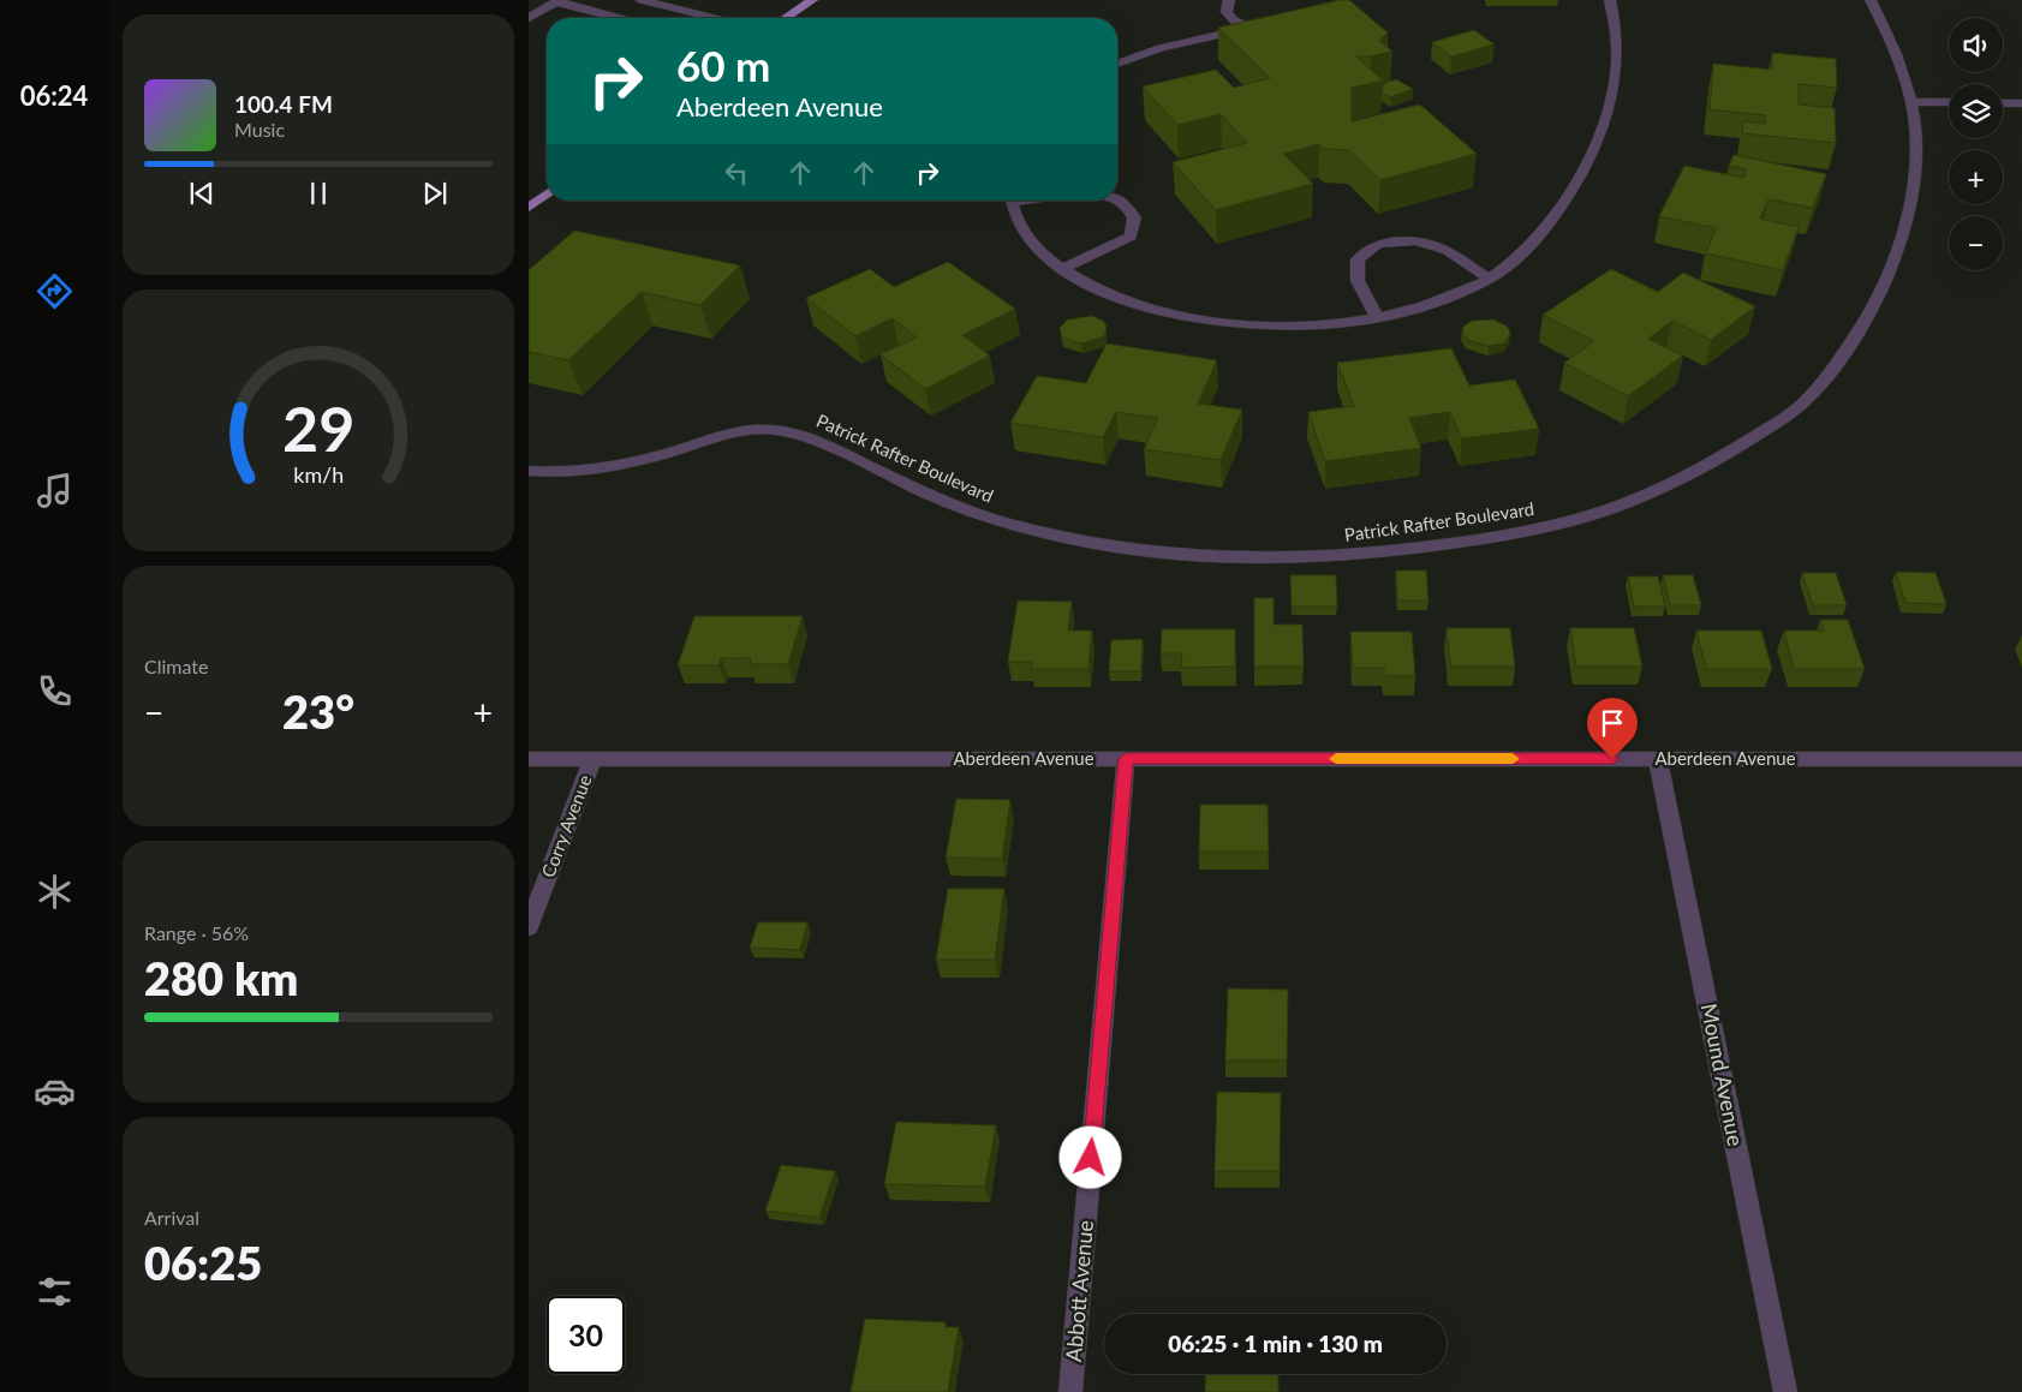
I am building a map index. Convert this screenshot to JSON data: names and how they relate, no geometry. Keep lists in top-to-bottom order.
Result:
{
  "streets": {
    "street": [
      "Patrick Rafter Boulevard",
      "Aberdeen Avenue",
      "Corry Avenue",
      "Mound Avenue",
      "Abbott Avenue"
    ]
  },
  "crossings": [
    ["Aberdeen Avenue", "Corry Avenue"],
    ["Aberdeen Avenue", "Mound Avenue"],
    ["Aberdeen Avenue", "Abbott Avenue"]
  ],
  "page": {
    "tabs": "06:24",
    "map_buttons": ["+", "−"],
    "turn": ["60 m", "Aberdeen Avenue"],
    "song": ["100.4 FM", "Music"],
    "tile": [
      "Climate",
      ["Range · 56%", "280 km"],
      ["Arrival", "06:25"]
    ],
    "heat": ["−", "23°", "+"],
    "limit": "30",
    "trip": "06:25 · 1 min · 130 m",
    "gauge": ["29", "km/h"]
  }
}
